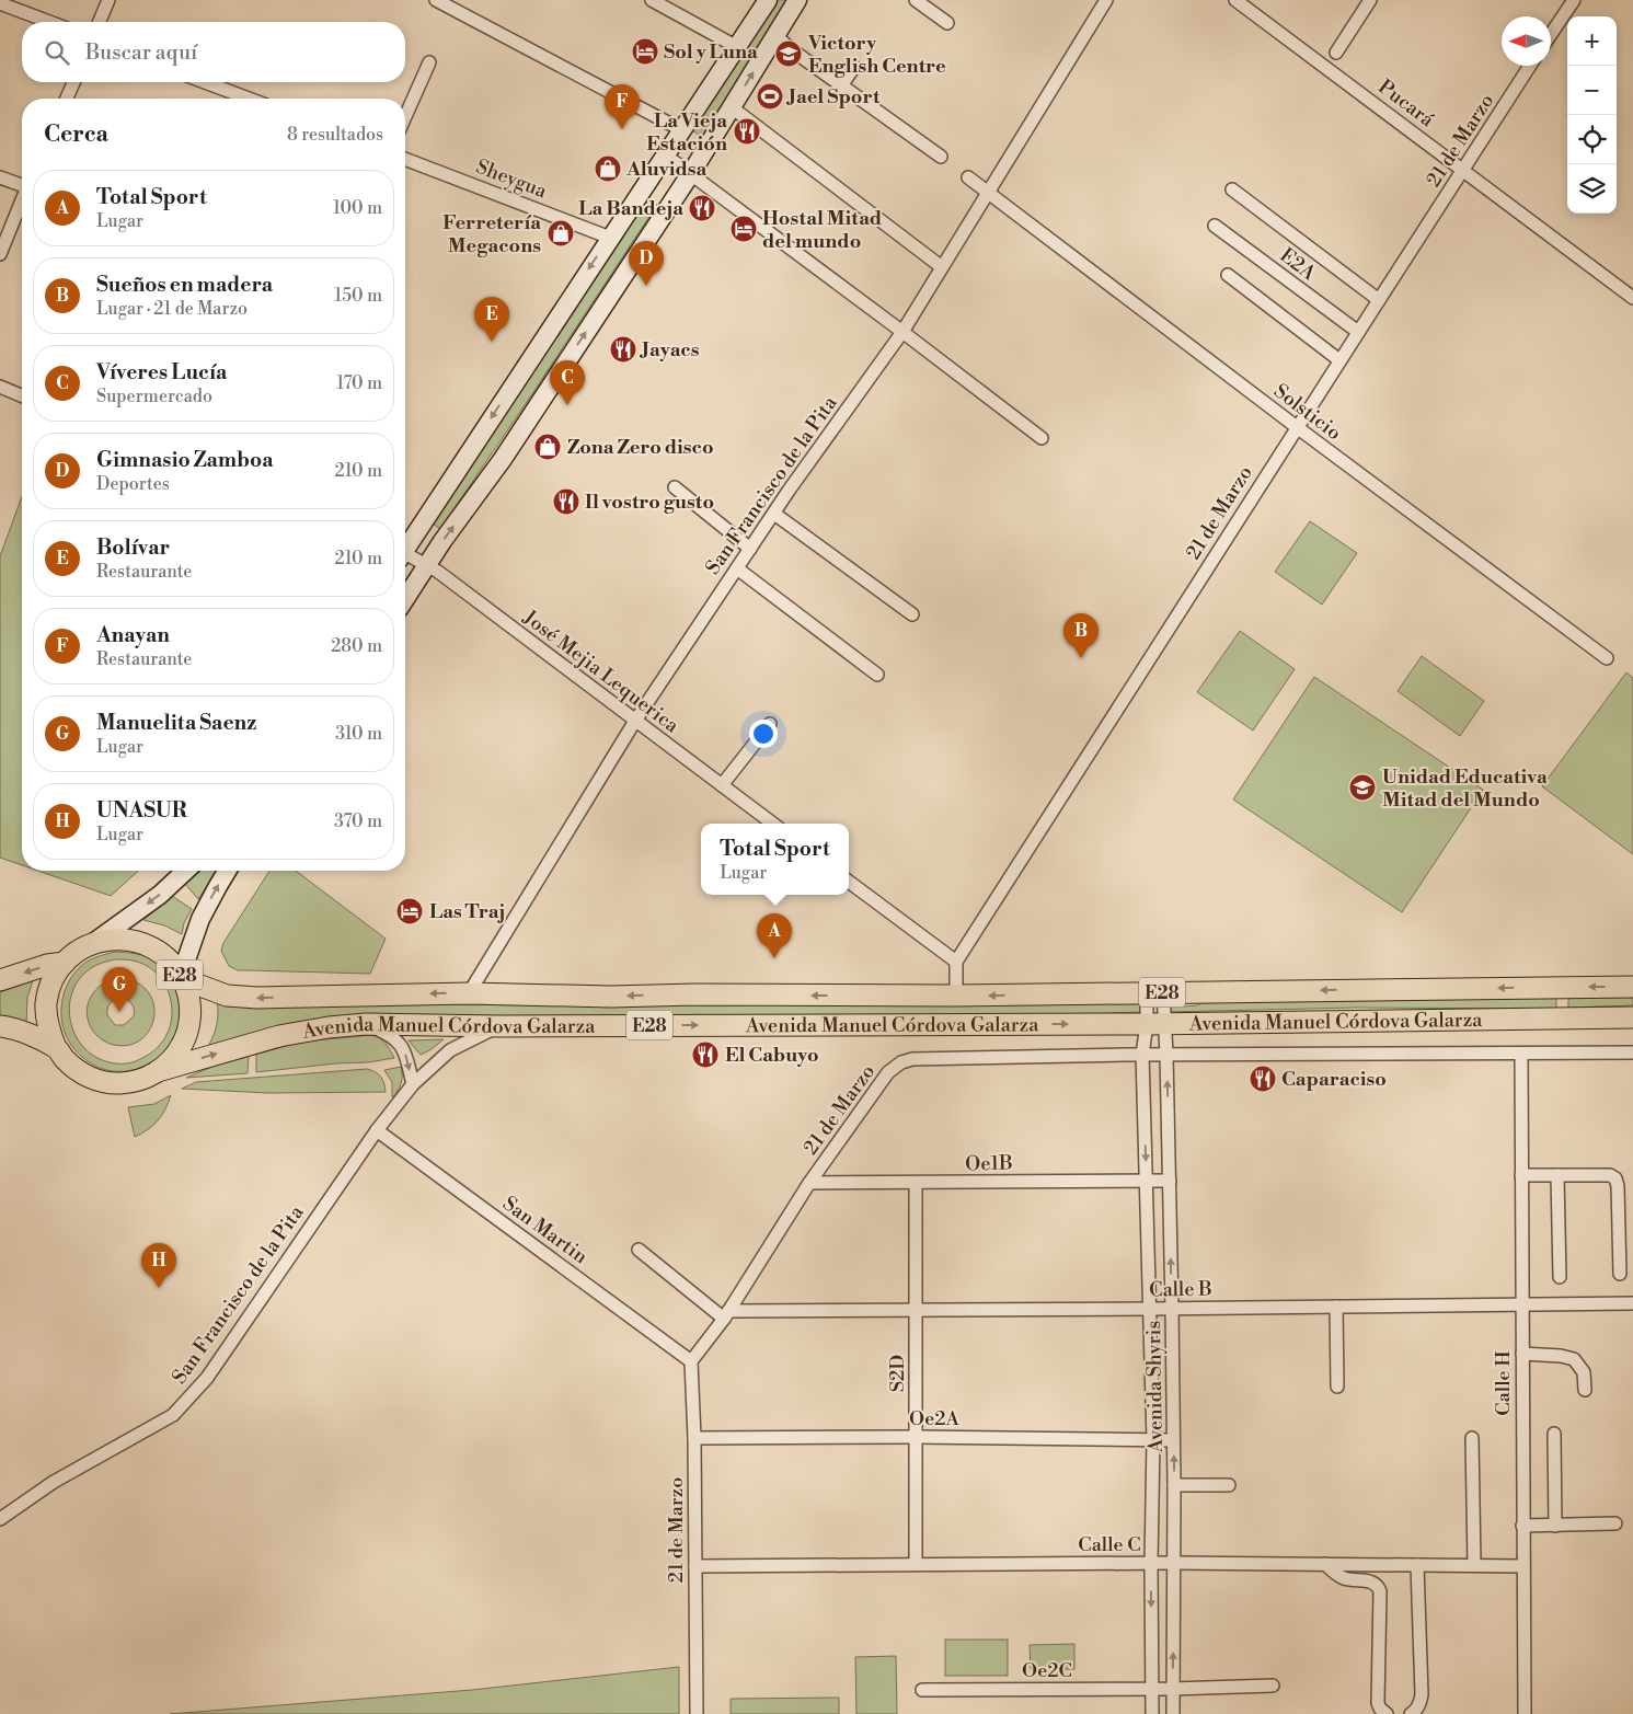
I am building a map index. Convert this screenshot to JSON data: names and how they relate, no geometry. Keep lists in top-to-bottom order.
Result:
{
  "streets": {
    "main road": ["E28", "Avenida Manuel Córdova Galarza"],
    "street": [
      "Pucará",
      "21 de Marzo",
      "Sheygua",
      "E2A",
      "Solsticio",
      "San Francisco de la Pita",
      "José Mejia Lequerica",
      "Oe1B",
      "San Martin",
      "Calle B",
      "S2D",
      "Calle H",
      "Avenida Shyris",
      "Oe2A",
      "Calle C",
      "Oe2C"
    ]
  },
  "crossings": [
    ["Pucará", "21 de Marzo"],
    ["21 de Marzo", "E2A"],
    ["21 de Marzo", "Solsticio"],
    ["21 de Marzo", "Oe1B"],
    ["21 de Marzo", "San Martin"],
    ["21 de Marzo", "Calle B"],
    ["21 de Marzo", "Calle H"],
    ["21 de Marzo", "Avenida Shyris"],
    ["21 de Marzo", "Oe2A"],
    ["21 de Marzo", "Calle C"],
    ["Solsticio", "San Francisco de la Pita"],
    ["San Francisco de la Pita", "José Mejia Lequerica"],
    ["San Francisco de la Pita", "Avenida Manuel Córdova Galarza"],
    ["San Francisco de la Pita", "San Martin"],
    ["E28", "Avenida Manuel Córdova Galarza"],
    ["Avenida Manuel Córdova Galarza", "Avenida Shyris"],
    ["Oe1B", "S2D"],
    ["Oe1B", "Avenida Shyris"],
    ["Calle B", "S2D"],
    ["Calle B", "Calle H"],
    ["Calle B", "Avenida Shyris"],
    ["S2D", "Oe2A"],
    ["S2D", "Calle C"],
    ["Calle H", "Calle C"],
    ["Avenida Shyris", "Oe2A"],
    ["Avenida Shyris", "Calle C"],
    ["Avenida Shyris", "Oe2C"]
  ],
  "places": {
    "hotel": ["Sol y Luna", "Hostal Mitad del mundo", "Las Traj"],
    "school or university": ["Victory English Centre", "Unidad Educativa Mitad del Mundo"],
    "sports": ["Jael Sport"],
    "restaurant": [
      "La Vieja Estación",
      "La Bandeja",
      "Jayacs",
      "Il vostro gusto",
      "El Cabuyo",
      "Caparaciso"
    ],
    "shop": ["Aluvidsa", "Ferretería Megacons", "Zona Zero disco"]
  },
  "north": "left",
  "page": {
    "map_buttons": ["+", "−"],
    "search": "Buscar aquí",
    "pins": [
      "F",
      "D",
      "E",
      "C",
      "B",
      "A",
      "G",
      "H"
    ],
    "heading": ["Cerca", "8 resultados"],
    "list": [
      {
        "mark": "A",
        "name": "Total Sport",
        "note": "Lugar",
        "value": "100 m"
      },
      {
        "mark": "B",
        "name": "Sueños en madera",
        "note": "Lugar · 21 de Marzo",
        "value": "150 m"
      },
      {
        "mark": "C",
        "name": "Víveres Lucía",
        "note": "Supermercado",
        "value": "170 m"
      },
      {
        "mark": "D",
        "name": "Gimnasio Zamboa",
        "note": "Deportes",
        "value": "210 m"
      },
      {
        "mark": "E",
        "name": "Bolívar",
        "note": "Restaurante",
        "value": "210 m"
      },
      {
        "mark": "F",
        "name": "Anayan",
        "note": "Restaurante",
        "value": "280 m"
      },
      {
        "mark": "G",
        "name": "Manuelita Saenz",
        "note": "Lugar",
        "value": "310 m"
      },
      {
        "mark": "H",
        "name": "UNASUR",
        "note": "Lugar",
        "value": "370 m"
      }
    ],
    "popup": ["Total Sport", "Lugar"]
  }
}
